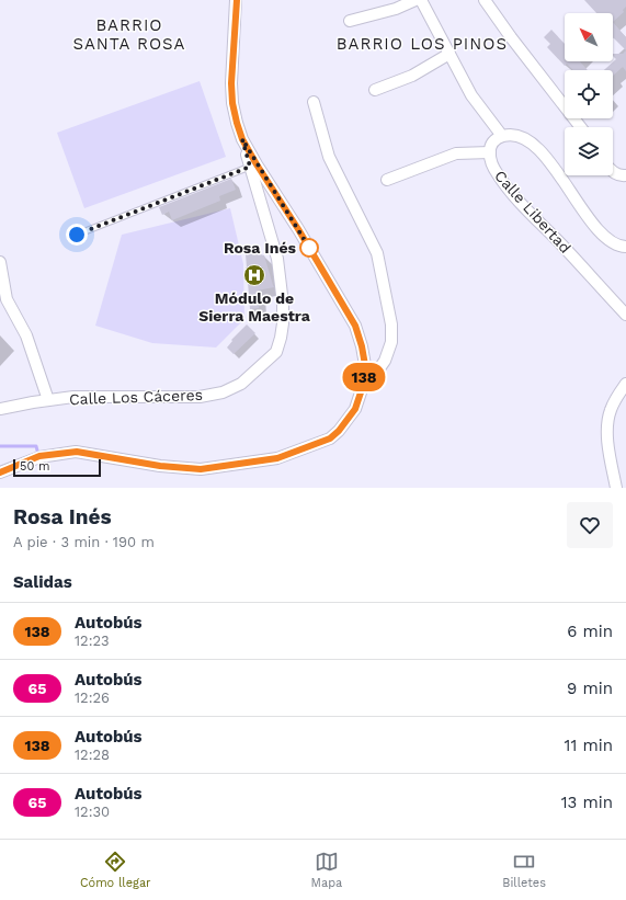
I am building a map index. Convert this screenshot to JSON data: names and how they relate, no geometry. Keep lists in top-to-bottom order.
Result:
{
  "streets": {
    "street": ["Calle Libertad", "Calle Los Cáceres"]
  },
  "districts": ["BARRIO SANTA ROSA", "BARRIO LOS PINOS"],
  "places": {
    "other": ["Rosa Inés"],
    "hospital": ["Módulo de Sierra Maestra"]
  },
  "lines": ["bus line 138"],
  "scale_bar": "50 m",
  "north": "top left",
  "page": {
    "on_map": "138",
    "scale": "50 m",
    "heading": [
      ["Rosa Inés", "A pie · 3 min · 190 m"],
      "Salidas"
    ],
    "list": [
      {
        "mark": "138",
        "name": "Autobús",
        "note": "12:23",
        "value": "6 min"
      },
      {
        "mark": "65",
        "name": "Autobús",
        "note": "12:26",
        "value": "9 min"
      },
      {
        "mark": "138",
        "name": "Autobús",
        "note": "12:28",
        "value": "11 min"
      },
      {
        "mark": "65",
        "name": "Autobús",
        "note": "12:30",
        "value": "13 min"
      }
    ],
    "tabs": ["Cómo llegar", "Mapa", "Billetes"]
  }
}
